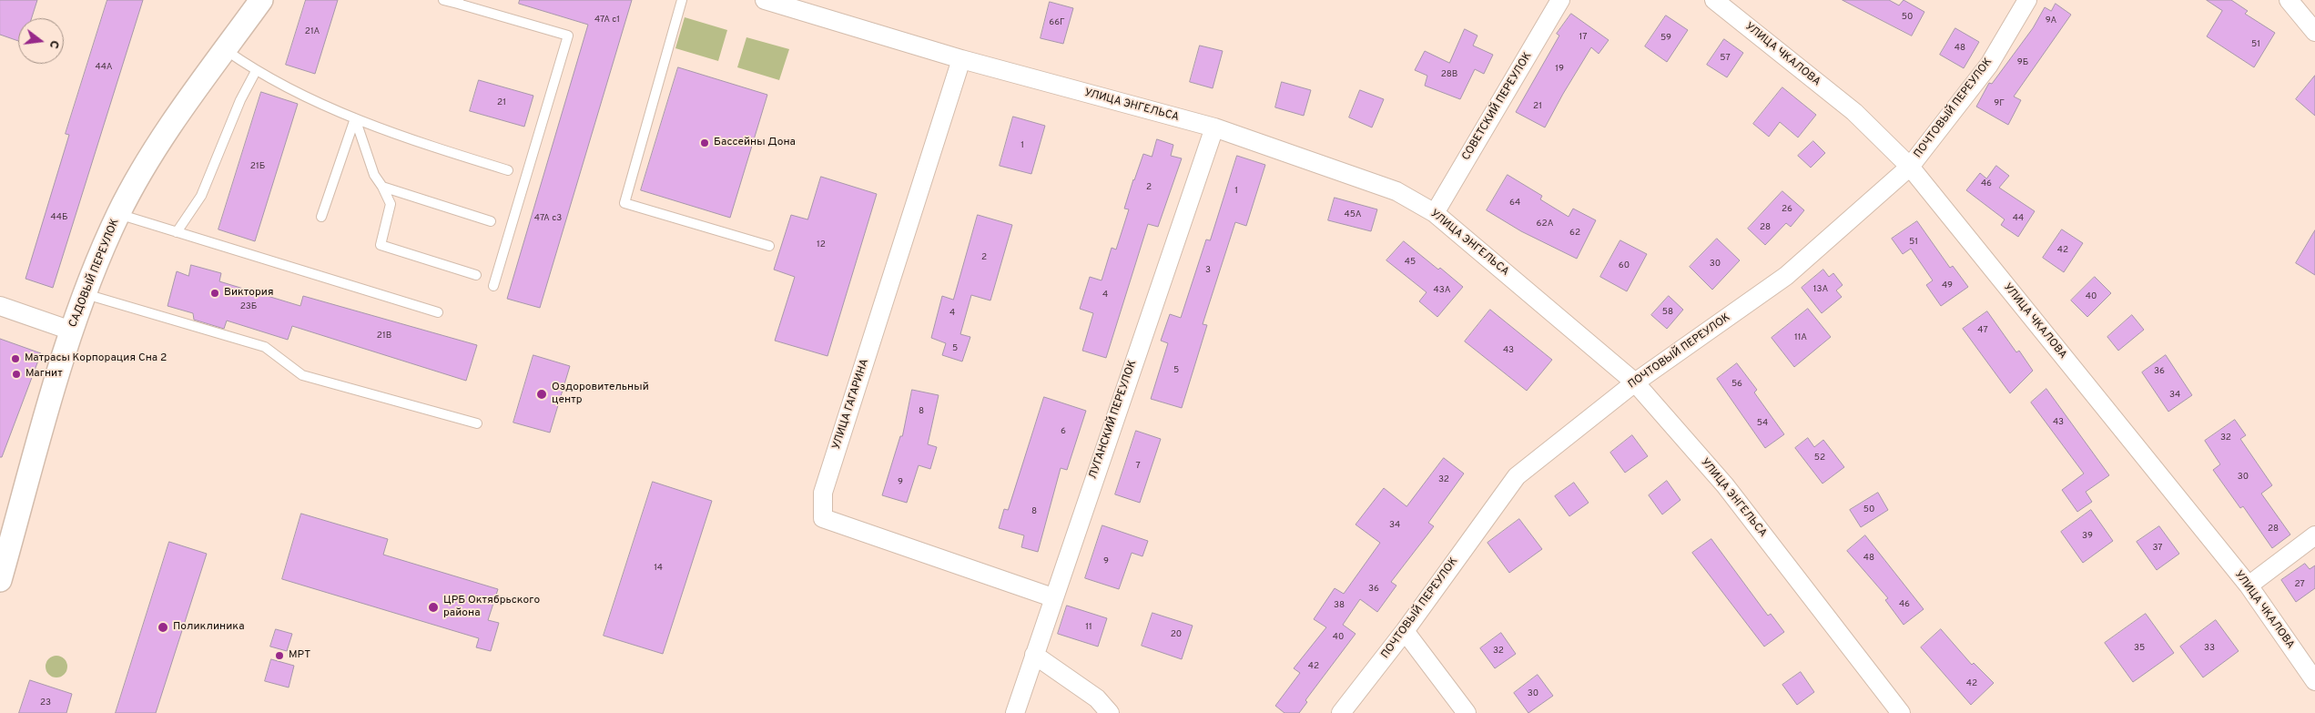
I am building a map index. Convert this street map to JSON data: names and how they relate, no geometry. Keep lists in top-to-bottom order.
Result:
{
  "streets": {
    "street": [
      "УЛИЦА ЧКАЛОВА",
      "УЛИЦА ЭНГЕЛЬСА",
      "СОВЕТСКИЙ ПЕРЕУЛОК",
      "ПОЧТОВЫЙ ПЕРЕУЛОК",
      "САДОВЫЙ ПЕРЕУЛОК",
      "УЛИЦА ГАГАРИНА",
      "ЛУГАНСКИЙ ПЕРЕУЛОК"
    ]
  },
  "crossings": [
    ["УЛИЦА ЧКАЛОВА", "ПОЧТОВЫЙ ПЕРЕУЛОК"],
    ["УЛИЦА ЭНГЕЛЬСА", "СОВЕТСКИЙ ПЕРЕУЛОК"],
    ["УЛИЦА ЭНГЕЛЬСА", "ПОЧТОВЫЙ ПЕРЕУЛОК"],
    ["УЛИЦА ЭНГЕЛЬСА", "УЛИЦА ГАГАРИНА"],
    ["УЛИЦА ЭНГЕЛЬСА", "ЛУГАНСКИЙ ПЕРЕУЛОК"],
    ["УЛИЦА ГАГАРИНА", "ЛУГАНСКИЙ ПЕРЕУЛОК"]
  ],
  "places": [
    "Бассейны Дона",
    "Виктория",
    "Матрасы Корпорация Сна 2",
    "Магнит",
    "Оздоровительный центр",
    "ЦРБ Октябрьского района",
    "Поликлиника",
    "МРТ"
  ],
  "house_numbers": [
    "50",
    "47А с1",
    "9А",
    "66Г",
    "21А",
    "17",
    "59",
    "51",
    "48",
    "57",
    "9Б",
    "44А",
    "19",
    "28В",
    "21",
    "9Г",
    "21",
    "1",
    "21Б",
    "46",
    "2",
    "1",
    "64",
    "26",
    "45А",
    "44Б",
    "47А с3",
    "44",
    "62А",
    "28",
    "62",
    "51",
    "12",
    "42",
    "2",
    "45",
    "30",
    "60",
    "3",
    "49",
    "13А",
    "43А",
    "4",
    "40",
    "23Б",
    "58",
    "4",
    "47",
    "21В",
    "11А",
    "5",
    "43",
    "5",
    "36",
    "56",
    "34",
    "8",
    "43",
    "54",
    "6",
    "32",
    "52",
    "7",
    "30",
    "32",
    "9",
    "50",
    "8",
    "34",
    "28",
    "39",
    "37",
    "48",
    "9",
    "14",
    "27",
    "36",
    "46",
    "38",
    "11",
    "20",
    "40",
    "35",
    "33",
    "32",
    "42",
    "42",
    "30",
    "23"
  ],
  "north": "right"
}
